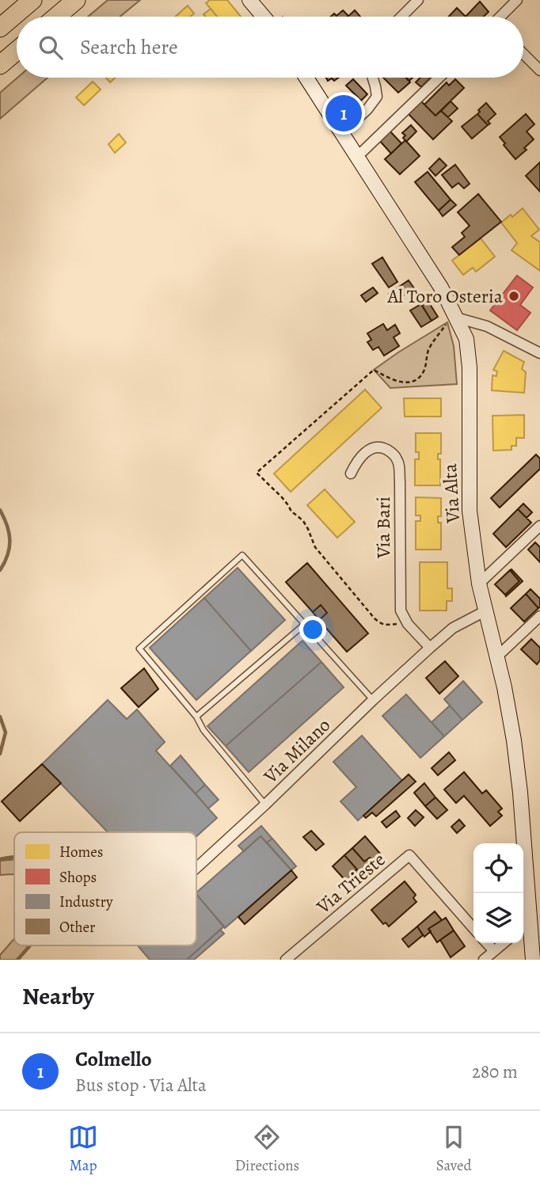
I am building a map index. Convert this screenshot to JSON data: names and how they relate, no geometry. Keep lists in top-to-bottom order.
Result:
{
  "streets": {
    "main road": ["Via Alta"],
    "street": ["Via Bari", "Via Milano", "Via Trieste"]
  },
  "crossings": [
    ["Via Alta", "Via Milano"],
    ["Via Bari", "Via Milano"]
  ],
  "places": ["Al Toro Osteria"],
  "legend": [
    "Homes",
    "Shops",
    "Industry",
    "Other"
  ],
  "page": {
    "search": "Search here",
    "pins": "1",
    "heading": "Nearby",
    "list": [
      {
        "mark": "1",
        "name": "Colmello",
        "note": "Bus stop · Via Alta",
        "value": "280 m"
      }
    ],
    "nav": ["Map", "Directions", "Saved"]
  }
}
